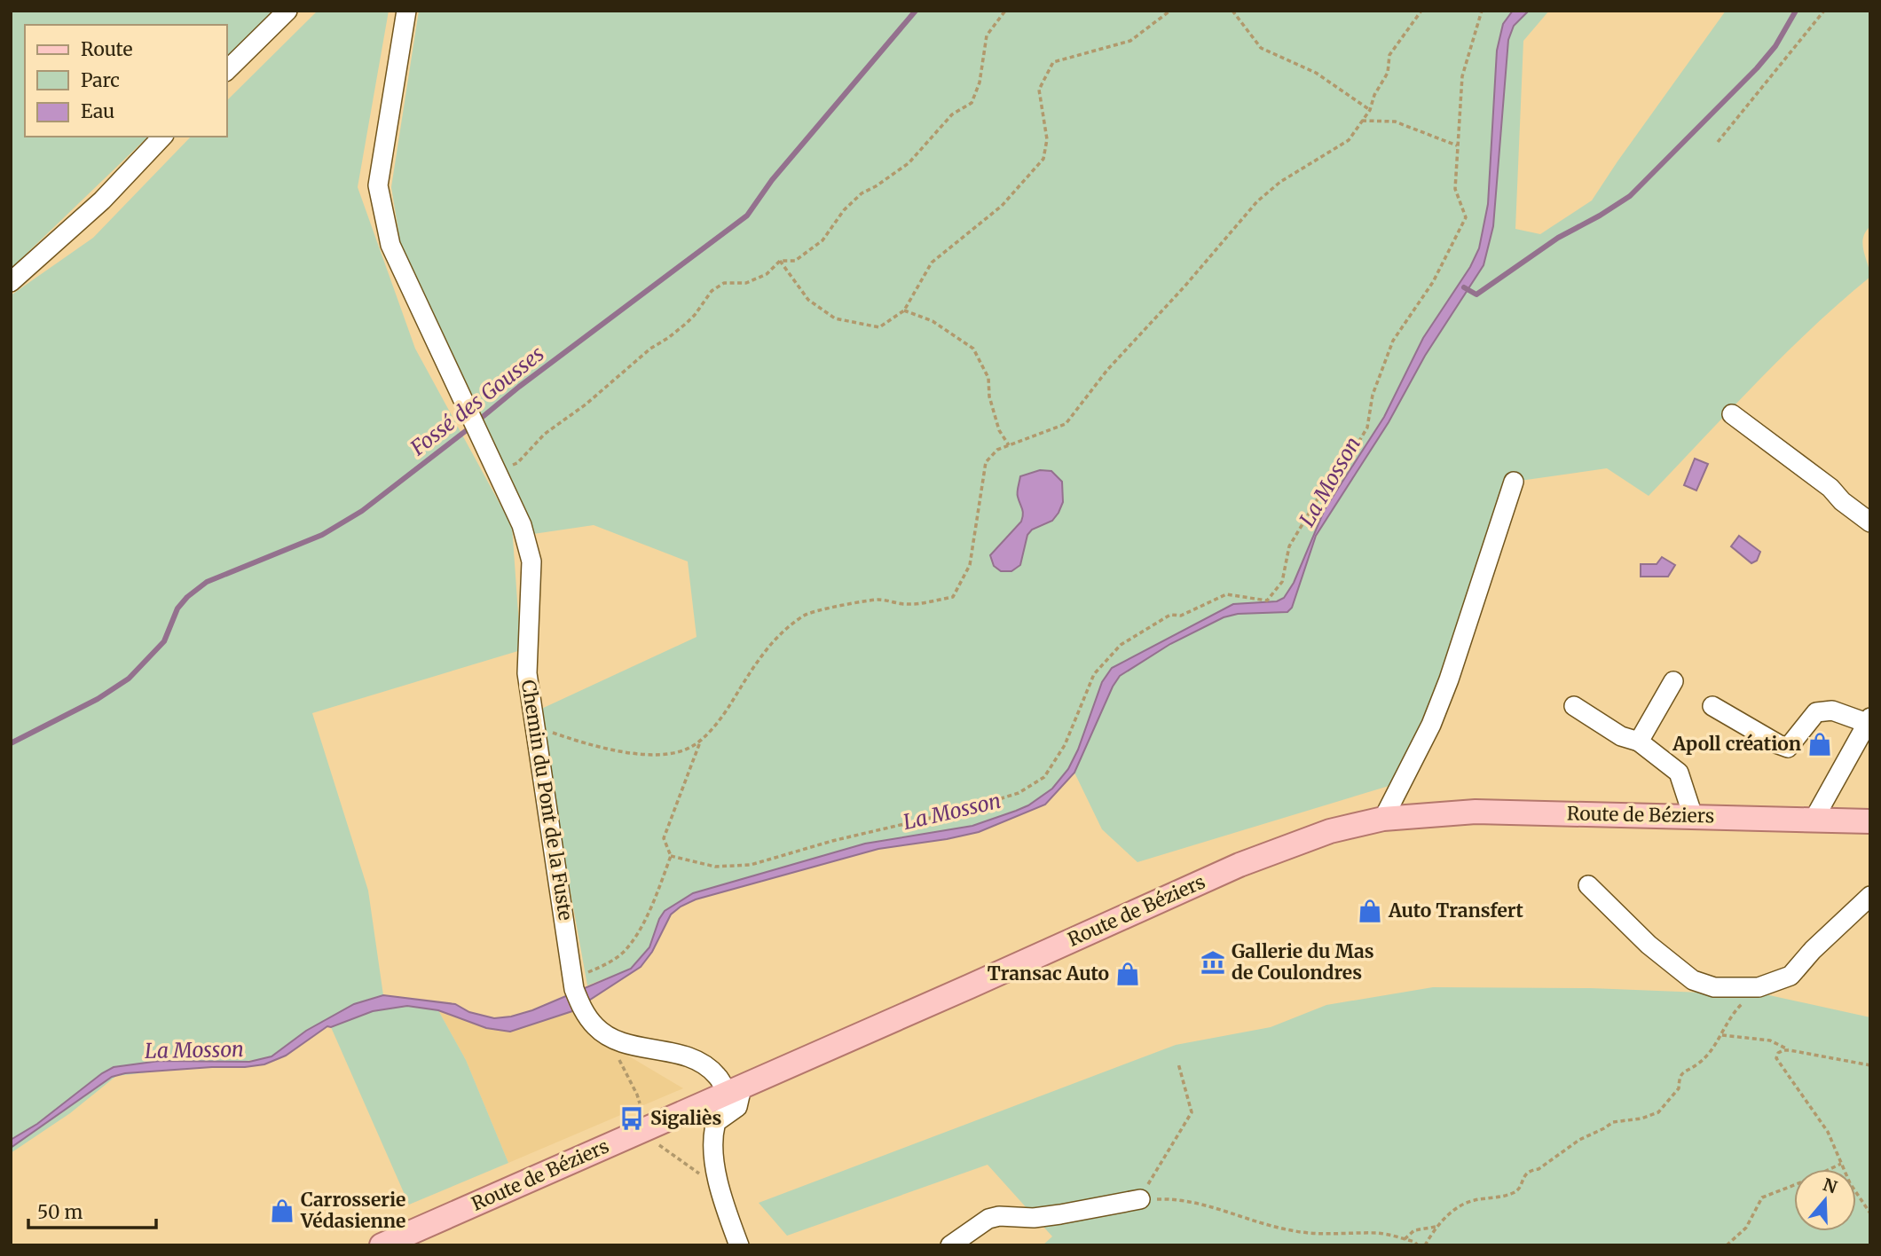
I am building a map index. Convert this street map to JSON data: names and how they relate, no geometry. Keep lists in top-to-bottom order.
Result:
{
  "streets": {
    "main road": ["Route de Béziers"],
    "street": ["Chemin du Pont de la Fuste"]
  },
  "water": ["Fossé des Gousses", "La Mosson"],
  "places": {
    "shop": [
      "Apoll création",
      "Auto Transfert",
      "Transac Auto",
      "Carrosserie Védasienne"
    ],
    "museum": ["Gallerie du Mas de Coulondres"],
    "bus stop": ["Sigaliès"]
  },
  "legend": ["Route", "Parc", "Eau"],
  "scale_bar": "50 m",
  "north": "top"
}
